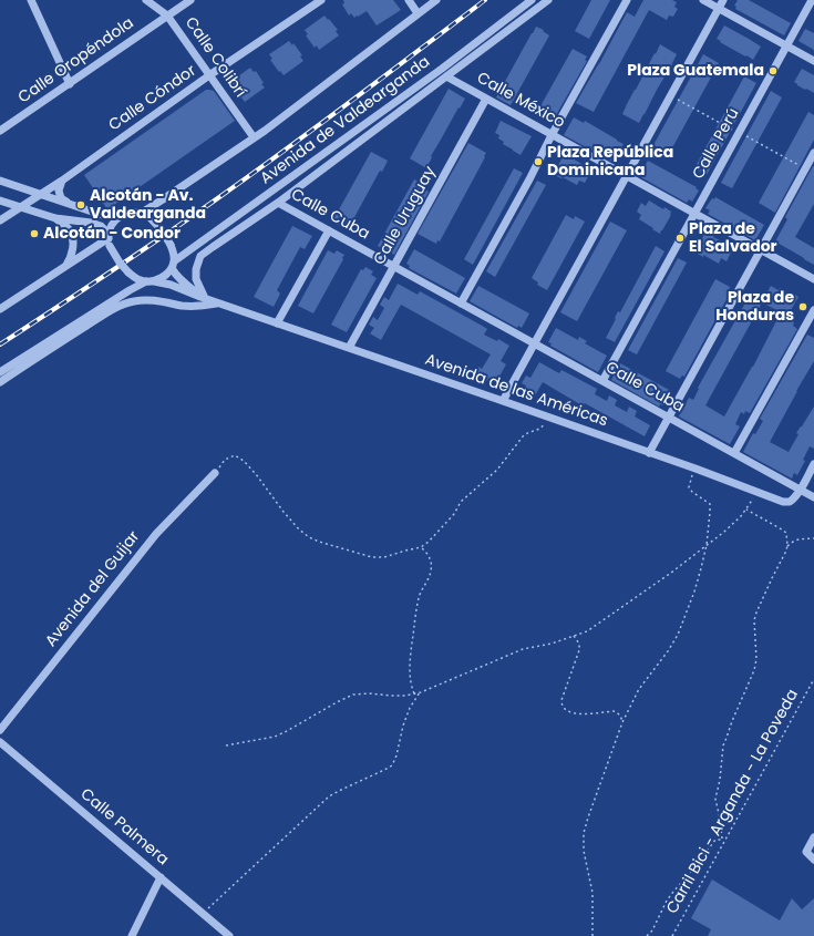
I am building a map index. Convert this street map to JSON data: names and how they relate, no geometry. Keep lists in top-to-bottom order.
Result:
{
  "streets": {
    "street": [
      "Calle Colibrí",
      "Calle Oropéndola",
      "Calle Cóndor",
      "Calle México",
      "Avenida de Valdearganda",
      "Calle Perú",
      "Calle Cuba",
      "Calle Uruguay",
      "Avenida de las Américas",
      "Avenida del Guijar",
      "Calle Palmera"
    ],
    "path": ["Carril Bici - Arganda - La Poveda"]
  },
  "crossings": [
    ["Calle Colibrí", "Calle Oropéndola"],
    ["Calle Colibrí", "Calle Cóndor"],
    ["Calle México", "Calle Perú"],
    ["Calle México", "Calle Uruguay"],
    ["Avenida de Valdearganda", "Avenida de las Américas"],
    ["Calle Cuba", "Calle Uruguay"],
    ["Calle Cuba", "Avenida de las Américas"],
    ["Calle Uruguay", "Avenida de las Américas"]
  ],
  "places": [
    "Plaza Guatemala",
    "Plaza República Dominicana",
    "Alcotán - Av. Valdearganda",
    "Alcotán - Condor",
    "Plaza de El Salvador",
    "Plaza de Honduras"
  ]
}
